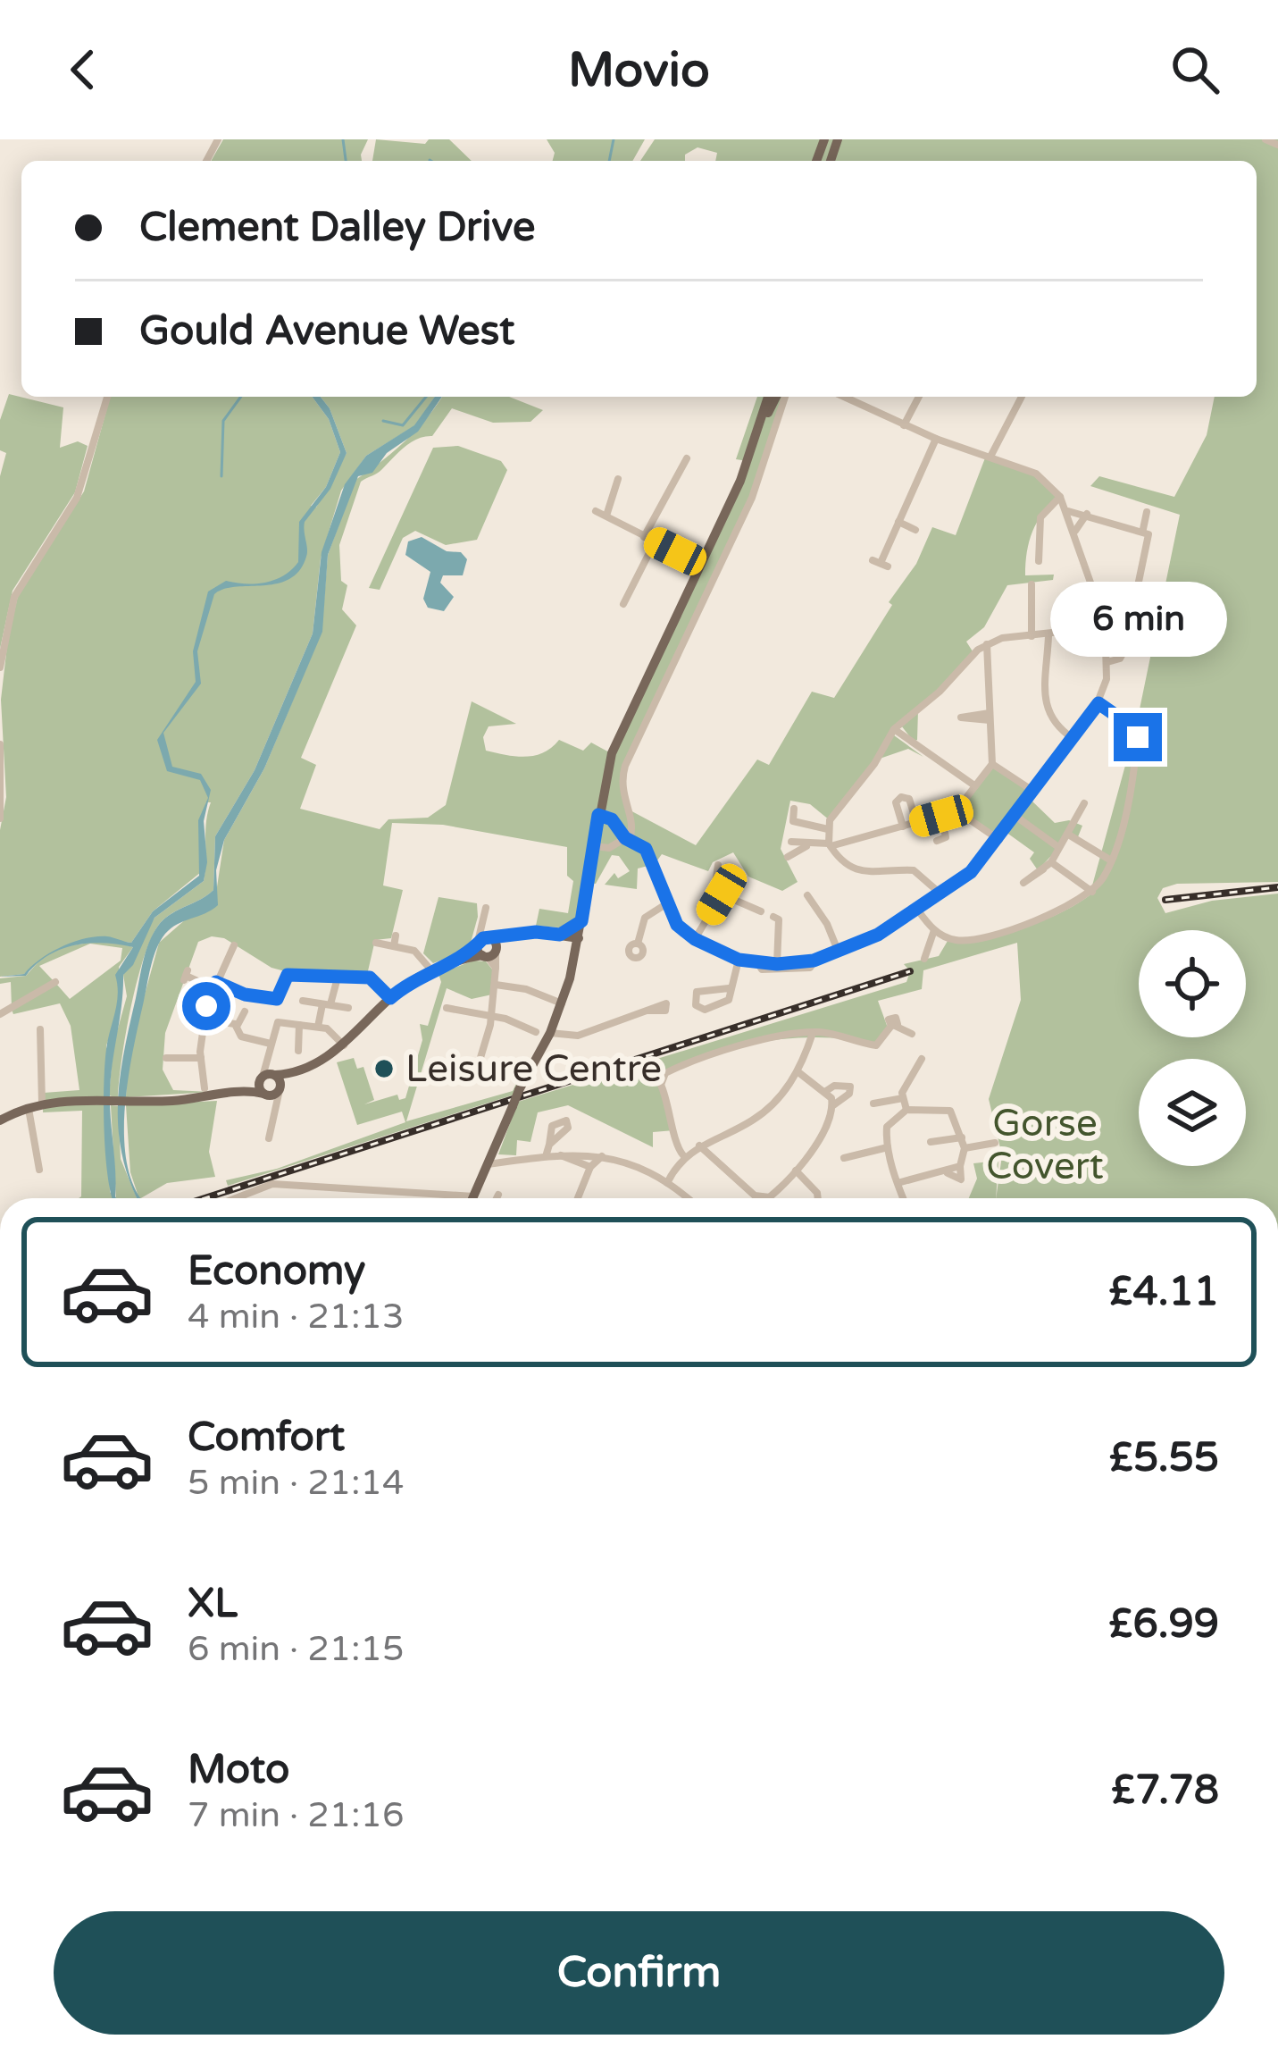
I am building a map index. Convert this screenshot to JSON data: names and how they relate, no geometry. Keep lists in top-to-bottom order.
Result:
{
  "parks": ["Gorse Covert"],
  "places": ["Leisure Centre"],
  "page": {
    "header": "Movio",
    "banner": ["Clement Dalley Drive", "Gould Avenue West"],
    "bubble": "6 min",
    "list": [
      {
        "name": "Economy",
        "note": "4 min · 21:13",
        "value": "£4.11"
      },
      {
        "name": "Comfort",
        "note": "5 min · 21:14",
        "value": "£5.55"
      },
      {
        "name": "XL",
        "note": "6 min · 21:15",
        "value": "£6.99"
      },
      {
        "name": "Moto",
        "note": "7 min · 21:16",
        "value": "£7.78"
      }
    ],
    "buttons": "Confirm"
  }
}
